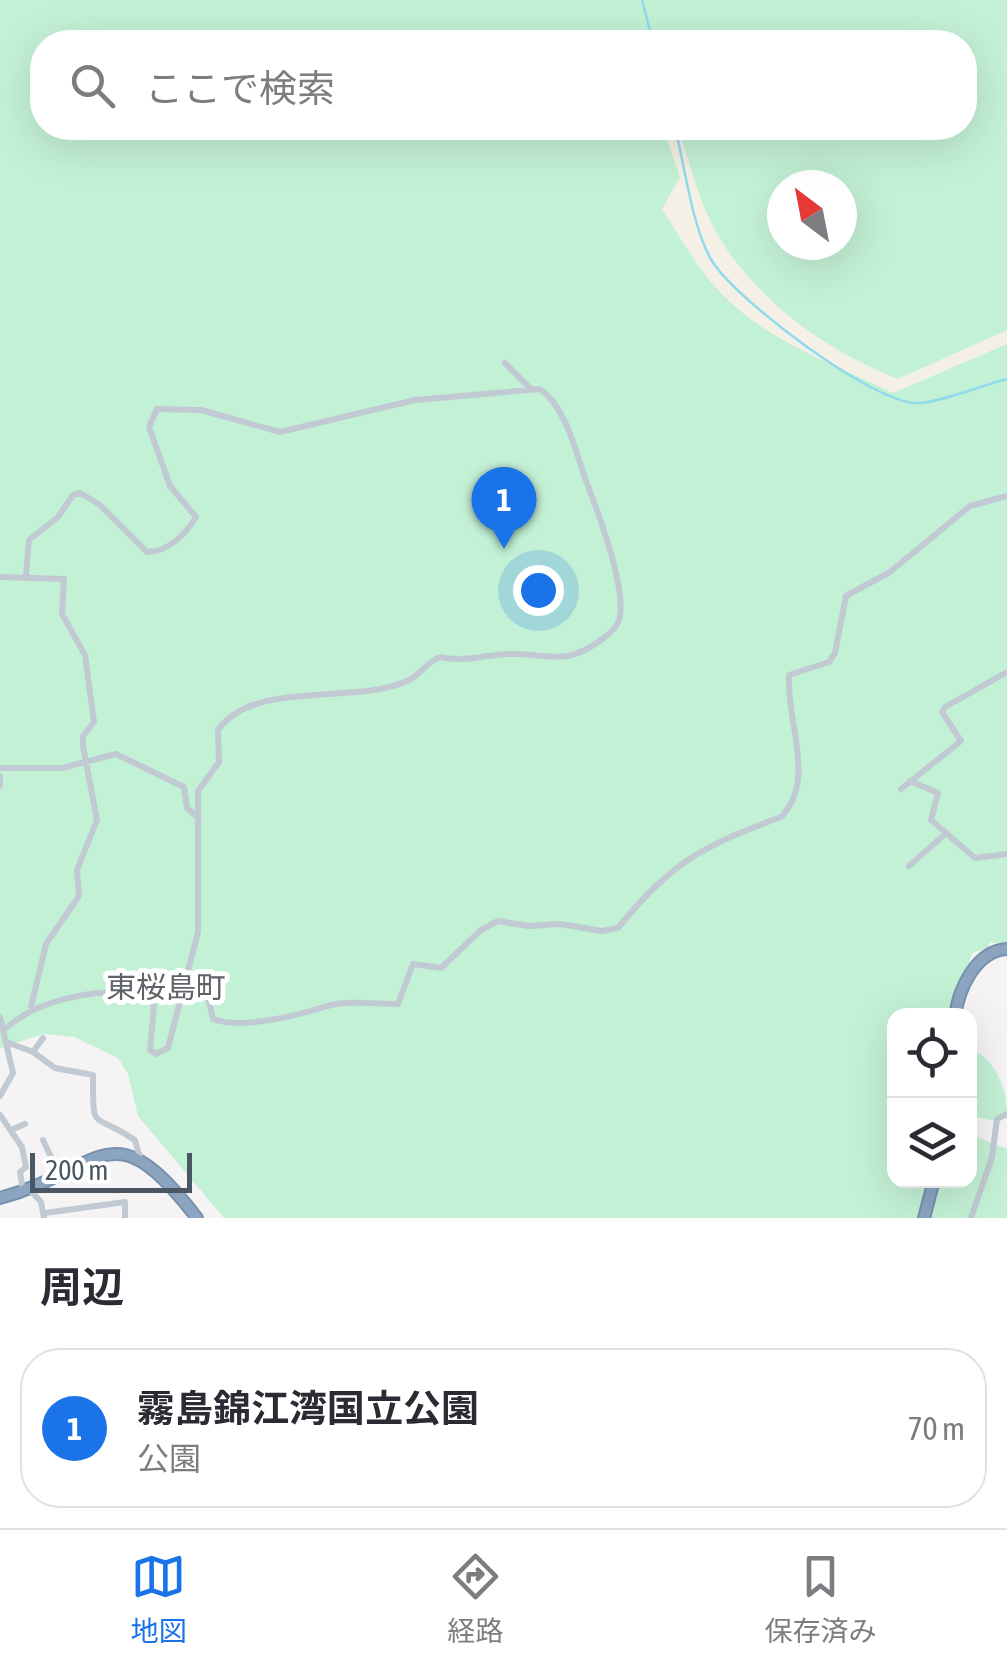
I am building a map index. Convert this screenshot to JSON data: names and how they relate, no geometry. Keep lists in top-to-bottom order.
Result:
{
  "districts": ["東桜島町"],
  "scale_bar": "200 m",
  "north": "top left",
  "page": {
    "search": "ここで検索",
    "pins": "1",
    "scale": "200 m",
    "heading": "周辺",
    "list": [
      {
        "mark": "1",
        "name": "霧島錦江湾国立公園",
        "note": "公園",
        "value": "70 m"
      }
    ],
    "nav": ["地図", "経路", "保存済み"]
  }
}
